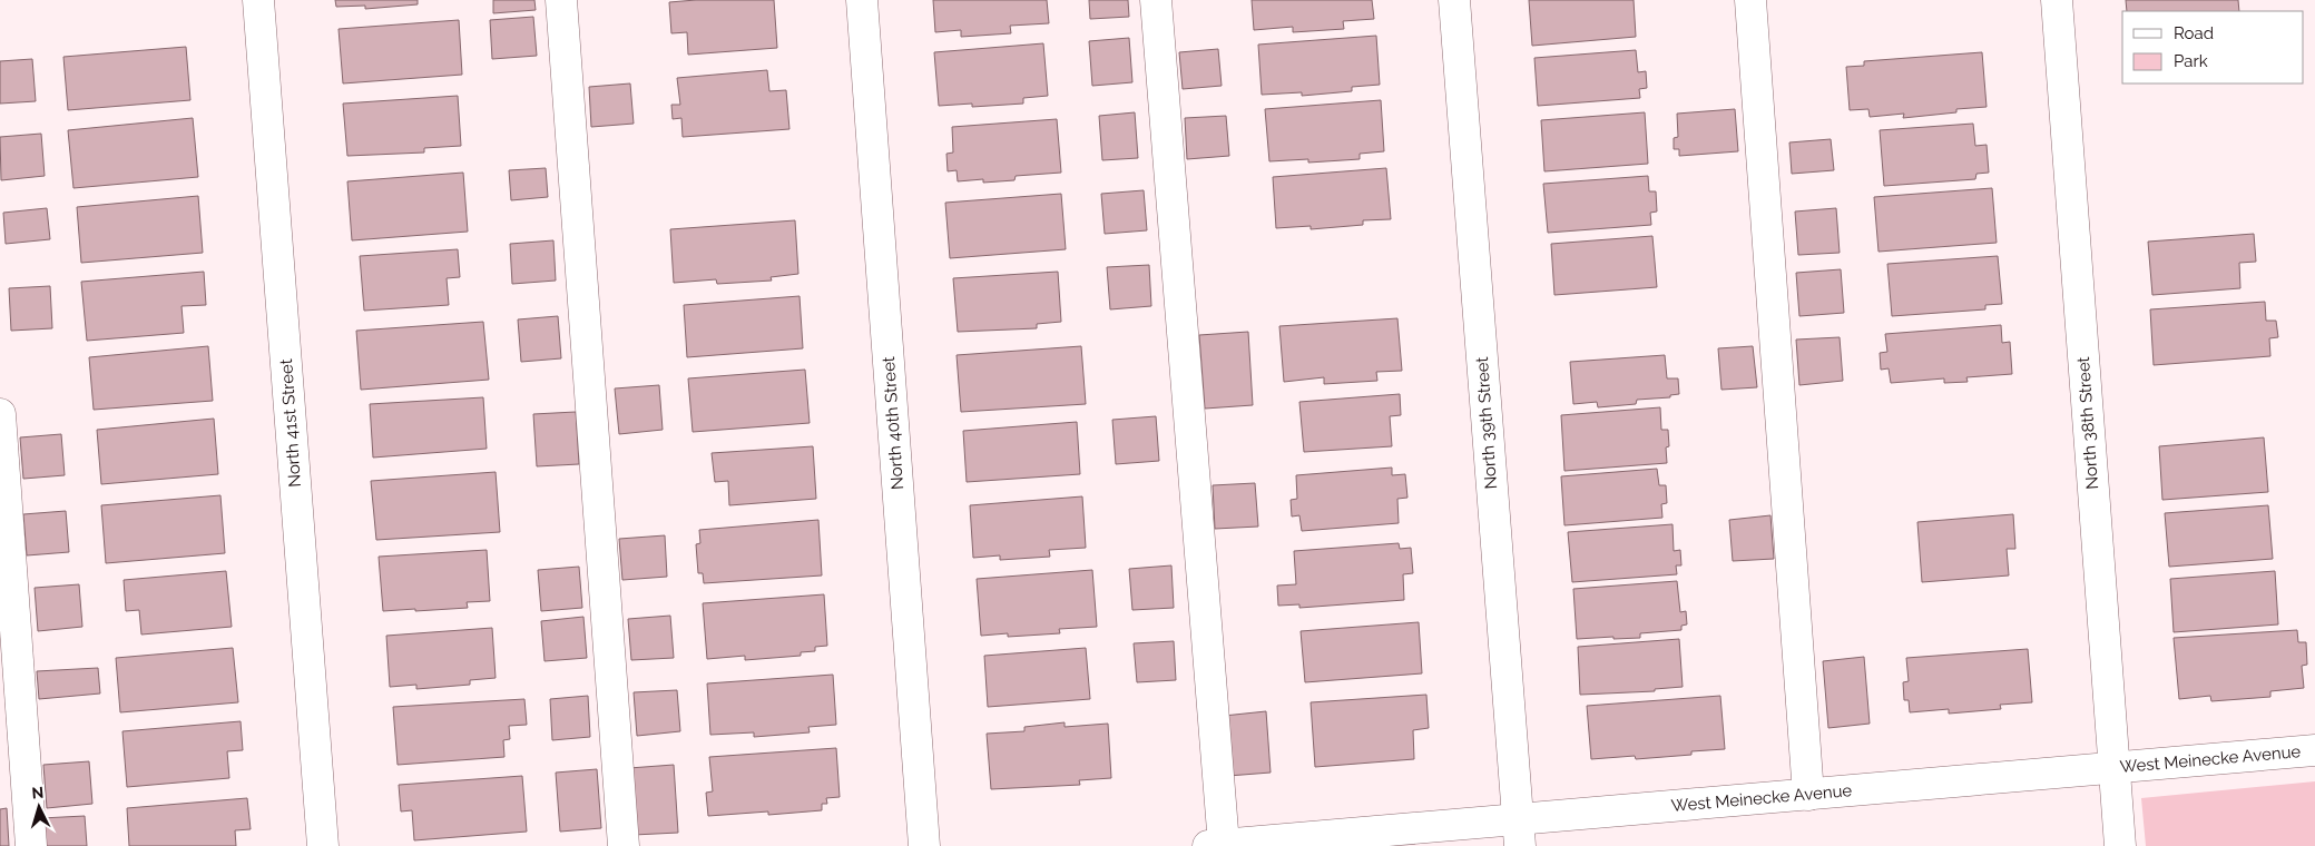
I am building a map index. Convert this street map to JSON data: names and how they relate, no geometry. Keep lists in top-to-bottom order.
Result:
{
  "streets": {
    "street": [
      "North 41st Street",
      "North 40th Street",
      "North 39th Street",
      "North 38th Street",
      "West Meinecke Avenue"
    ]
  },
  "crossings": [
    ["North 39th Street", "West Meinecke Avenue"],
    ["North 38th Street", "West Meinecke Avenue"]
  ],
  "legend": ["Road", "Park"],
  "north": "top"
}
